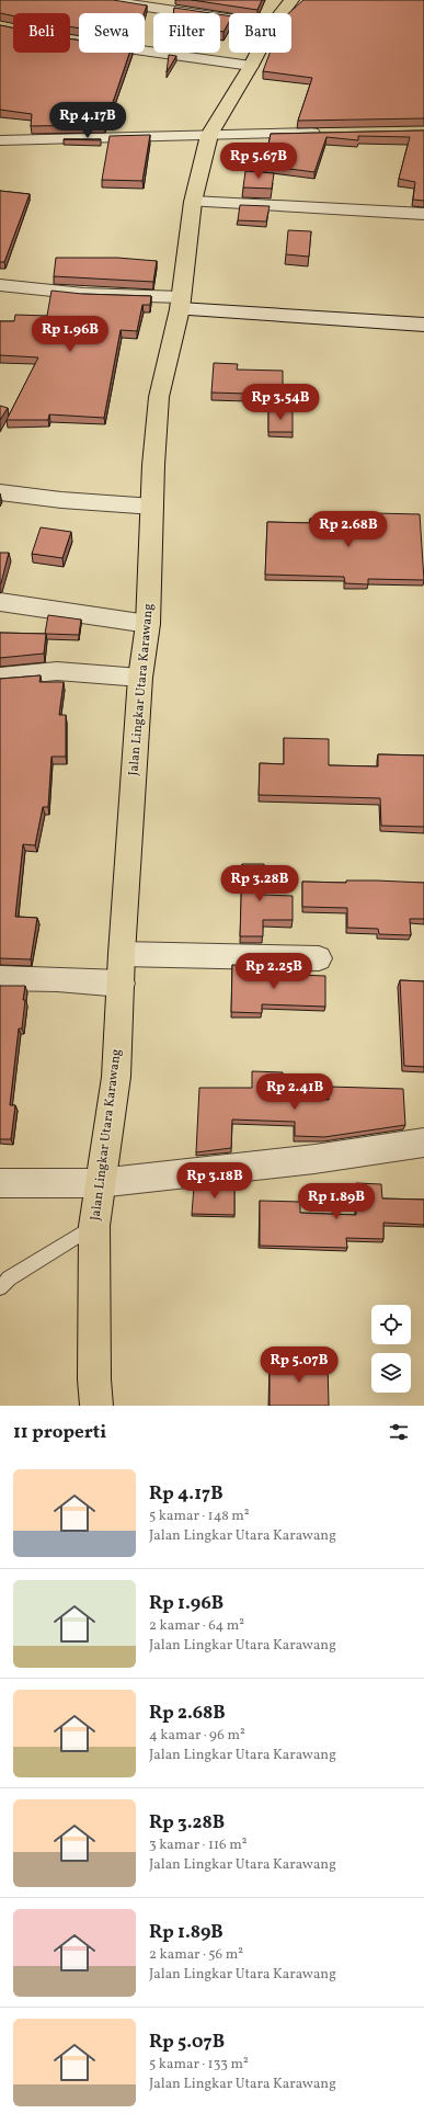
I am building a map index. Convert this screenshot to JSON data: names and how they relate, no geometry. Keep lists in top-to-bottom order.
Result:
{
  "streets": {
    "main road": ["Jalan Lingkar Utara Karawang"]
  },
  "page": {
    "chip": [
      "Beli",
      "Sewa",
      "Filter",
      "Baru"
    ],
    "price": [
      "Rp 4.17B",
      "Rp 5.67B",
      "Rp 1.96B",
      "Rp 3.54B",
      "Rp 2.68B",
      "Rp 3.28B",
      "Rp 2.25B",
      "Rp 2.41B",
      "Rp 3.18B",
      "Rp 1.89B",
      "Rp 5.07B"
    ],
    "heading": "11 properti",
    "list": [
      {
        "name": "Rp 4.17B",
        "note": "5 kamar · 148 m² · Jalan Lingkar Utara Karawang"
      },
      {
        "name": "Rp 1.96B",
        "note": "2 kamar · 64 m² · Jalan Lingkar Utara Karawang"
      },
      {
        "name": "Rp 2.68B",
        "note": "4 kamar · 96 m² · Jalan Lingkar Utara Karawang"
      },
      {
        "name": "Rp 3.28B",
        "note": "3 kamar · 116 m² · Jalan Lingkar Utara Karawang"
      },
      {
        "name": "Rp 1.89B",
        "note": "2 kamar · 56 m² · Jalan Lingkar Utara Karawang"
      },
      {
        "name": "Rp 5.07B",
        "note": "5 kamar · 133 m² · Jalan Lingkar Utara Karawang"
      }
    ]
  }
}
